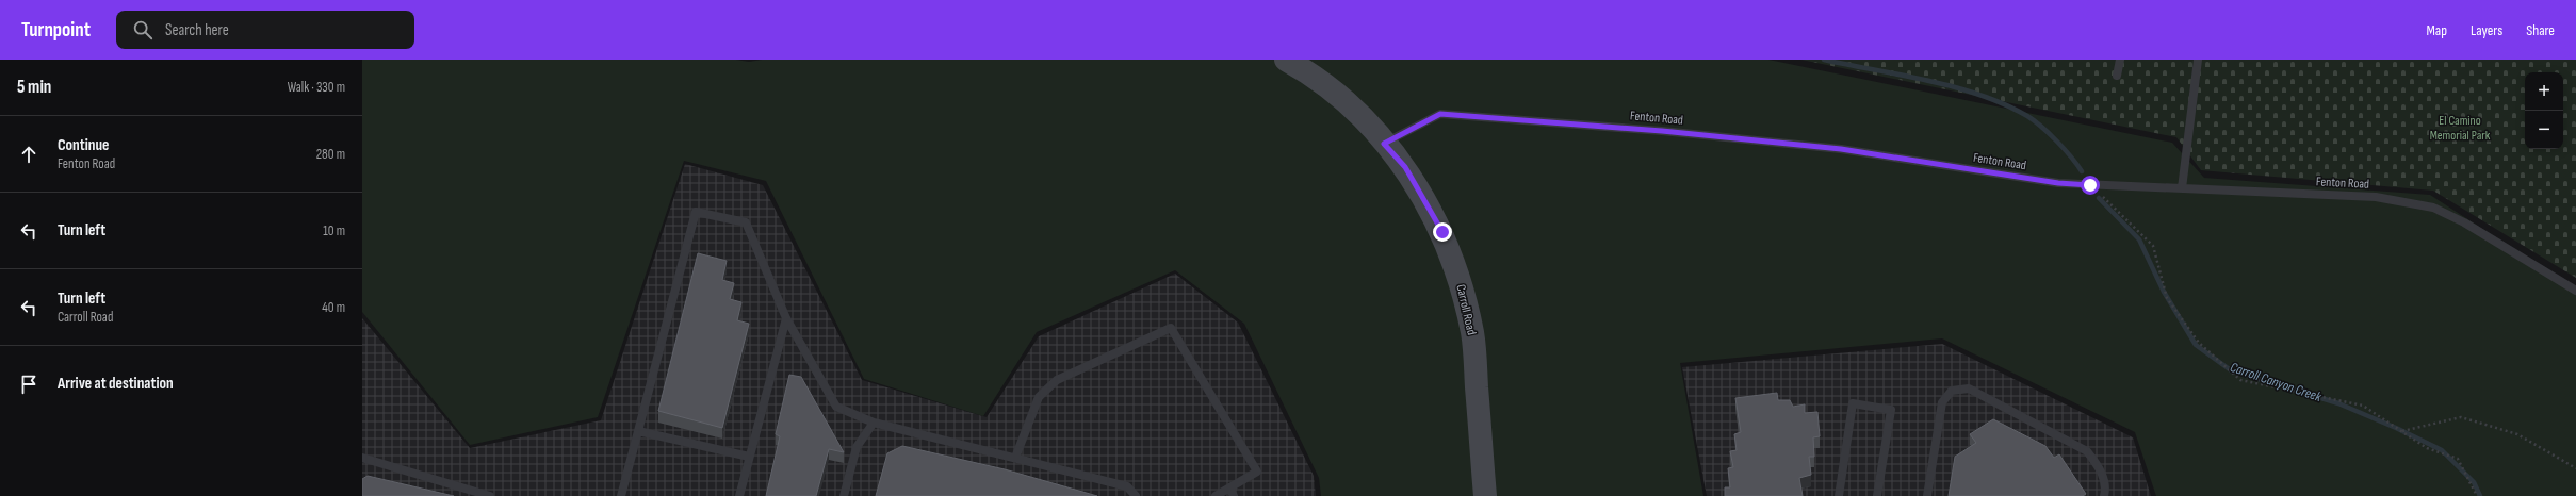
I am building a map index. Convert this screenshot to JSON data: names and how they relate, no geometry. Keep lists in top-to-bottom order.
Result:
{
  "streets": {
    "main road": ["Carroll Road"],
    "lane": ["Fenton Road"]
  },
  "crossings": [
    ["Fenton Road", "Carroll Road"]
  ],
  "water": ["Carroll Canyon Creek"],
  "parks": ["El Camino Memorial Park"],
  "page": {
    "header": "Turnpoint",
    "search": "Search here",
    "nav": ["Map", "Layers", "Share"],
    "heading": ["5 min", "Walk · 330 m"],
    "map_buttons": ["+", "−"],
    "list": [
      ["Continue", "Fenton Road", "280 m"],
      ["Turn left", "10 m"],
      ["Turn left", "Carroll Road", "40 m"],
      "Arrive at destination"
    ]
  }
}
